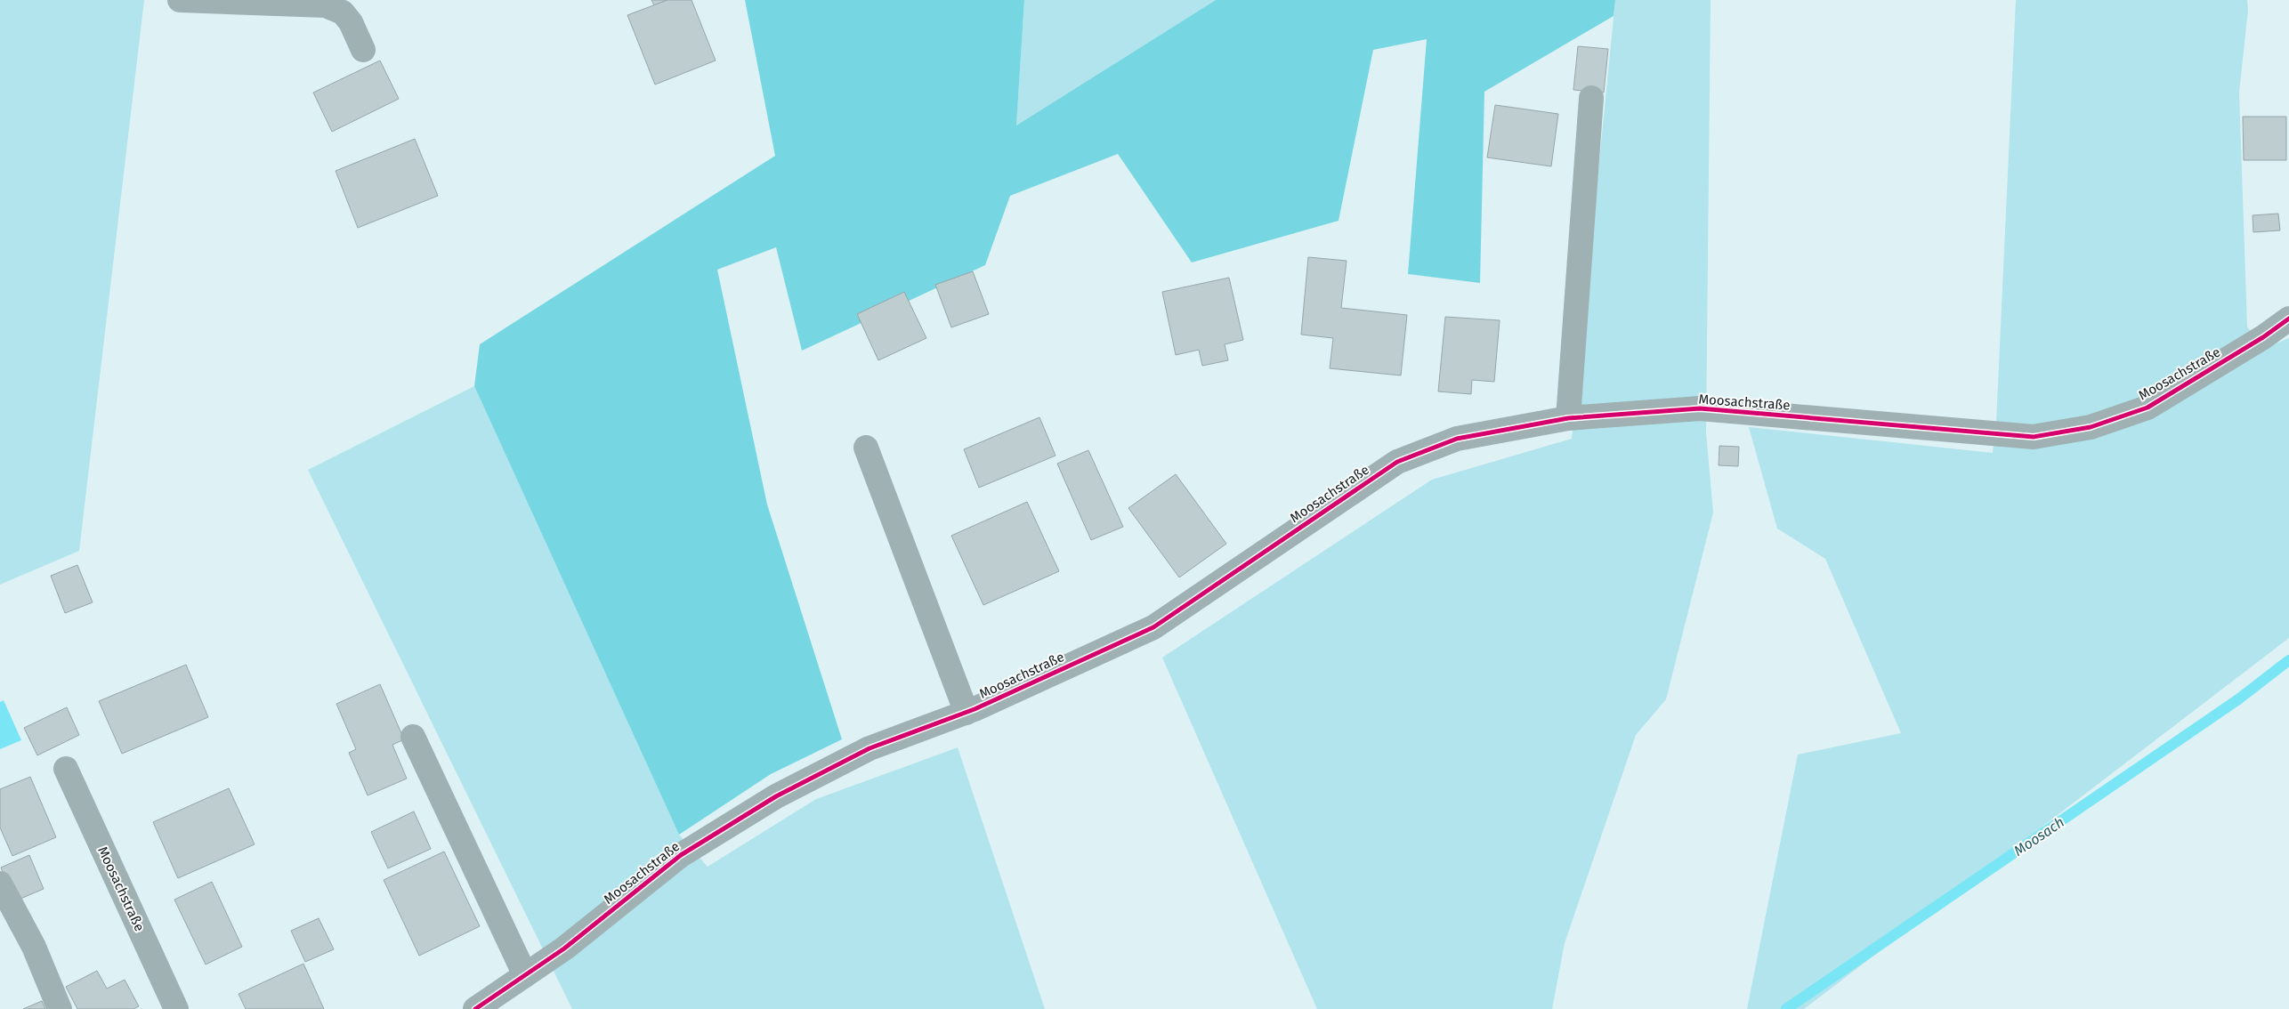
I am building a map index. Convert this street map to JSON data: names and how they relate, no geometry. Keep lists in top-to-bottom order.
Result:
{
  "streets": {
    "street": ["Moosachstraße"]
  },
  "water": ["Moosach"]
}
